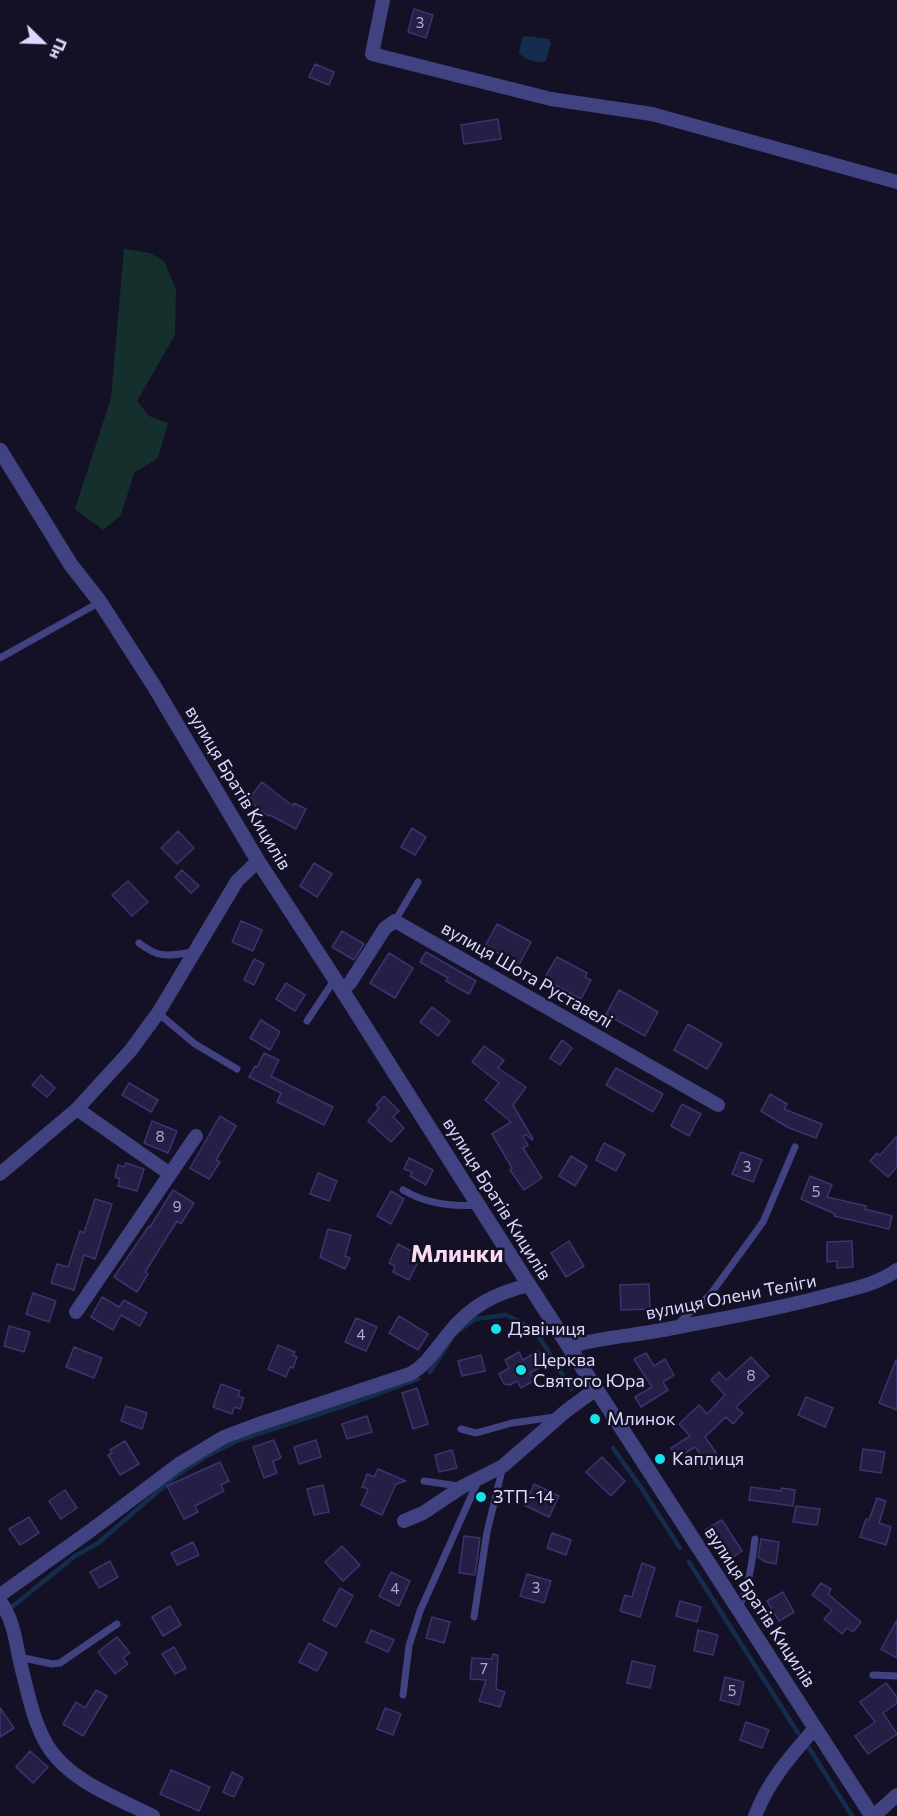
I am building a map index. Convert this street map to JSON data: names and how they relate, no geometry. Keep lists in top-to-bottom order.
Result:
{
  "streets": {
    "street": ["вулиця Братів Кицилів", "вулиця Шота Руставелі", "вулиця Олени Теліги"]
  },
  "crossings": [
    ["вулиця Братів Кицилів", "вулиця Олени Теліги"]
  ],
  "districts": ["Млинки"],
  "places": [
    "Дзвіниця",
    "Церква Святого Юра",
    "Млинок",
    "Каплиця",
    "ЗТП-14"
  ],
  "house_numbers": [
    "3",
    "8",
    "3",
    "5",
    "9",
    "4",
    "8",
    "3",
    "4",
    "7",
    "5"
  ],
  "north": "bottom right"
}
